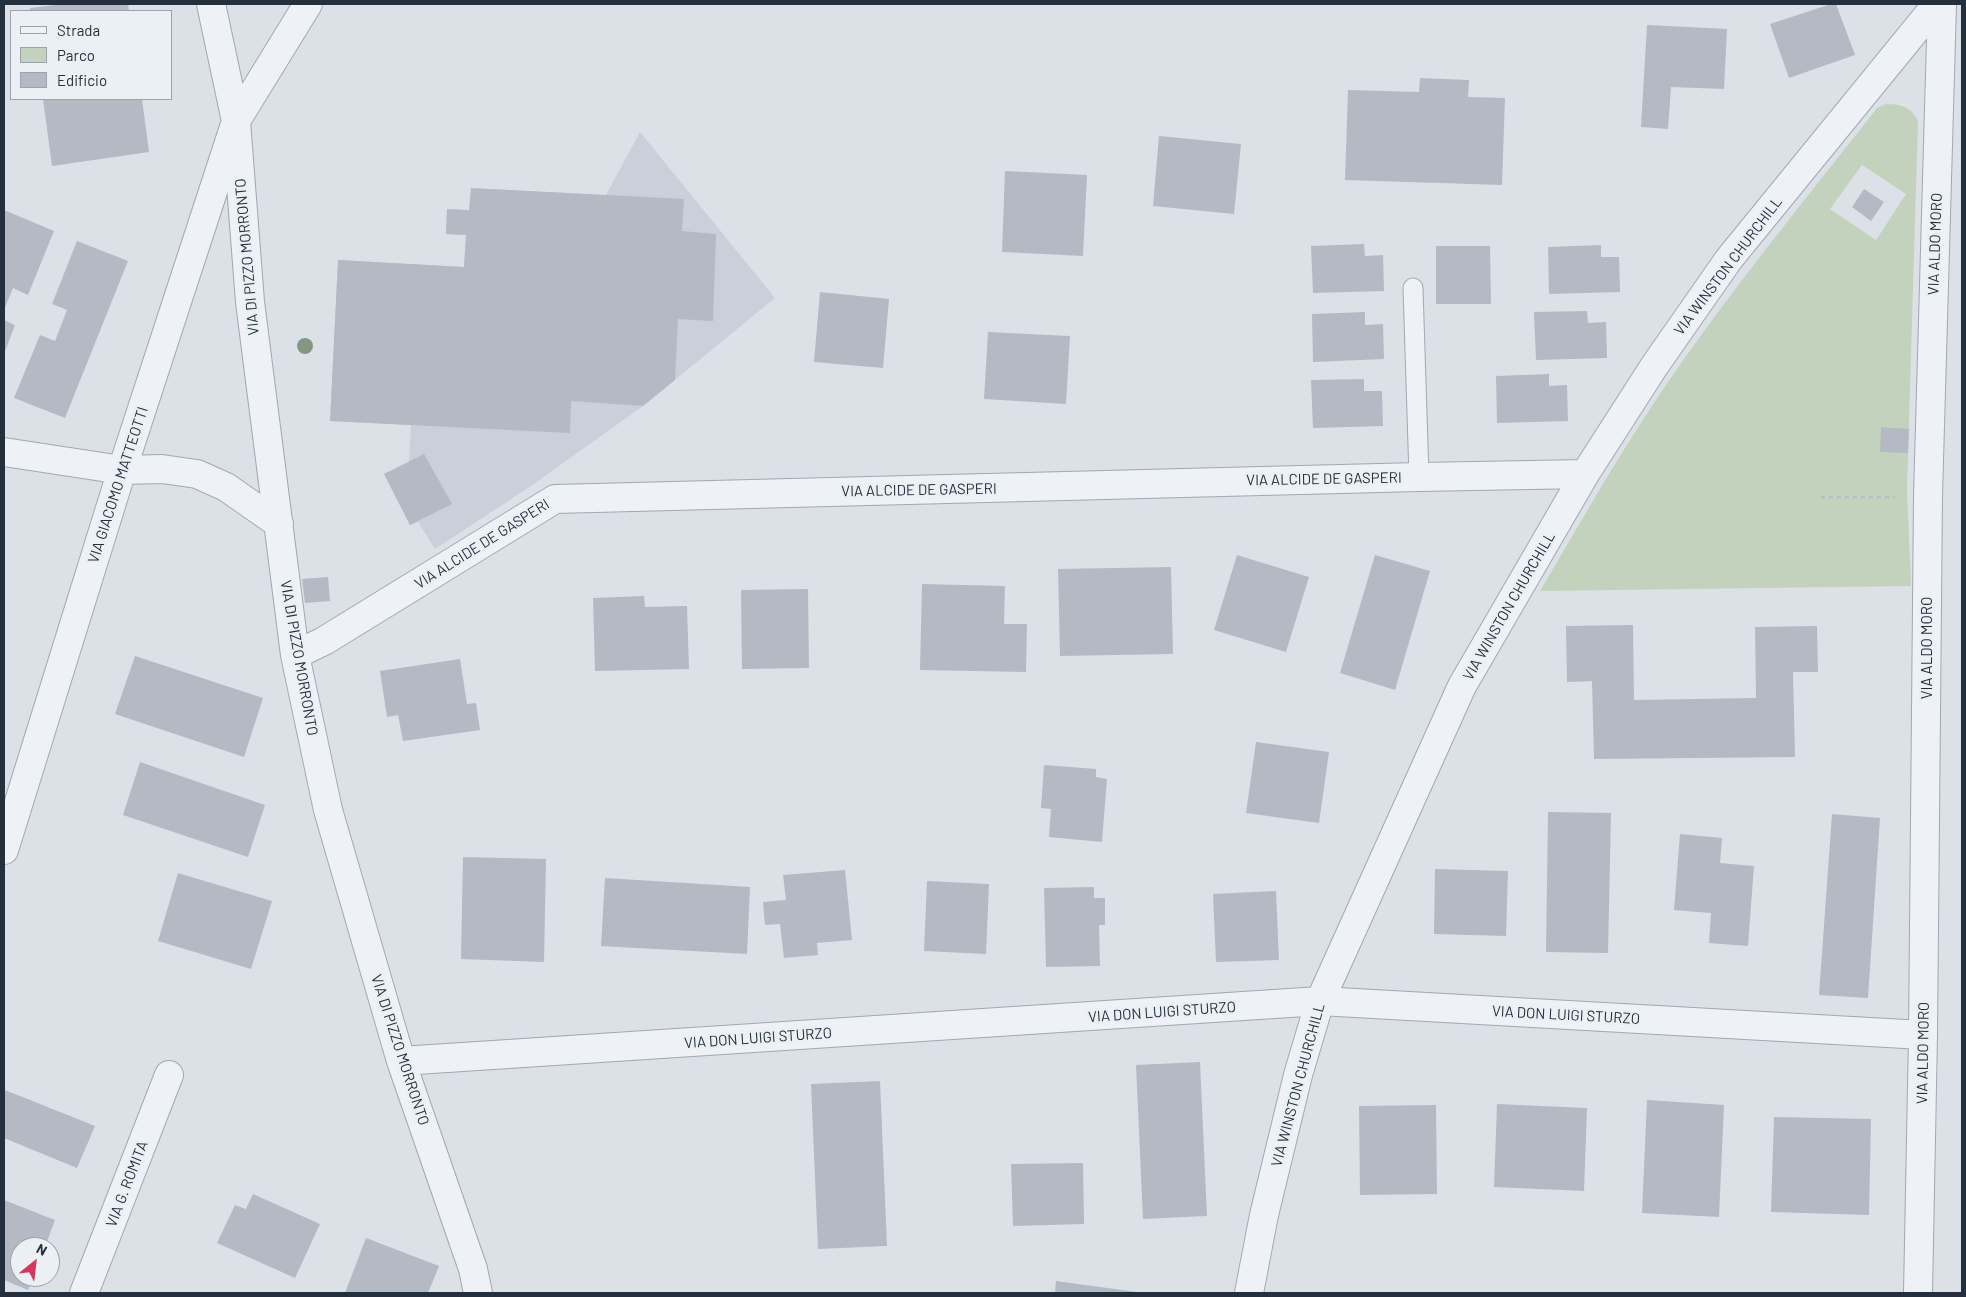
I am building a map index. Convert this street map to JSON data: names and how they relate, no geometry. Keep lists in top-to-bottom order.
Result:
{
  "streets": {
    "street": [
      "VIA ALDO MORO",
      "VIA DI PIZZO MORRONTO",
      "VIA WINSTON CHURCHILL",
      "VIA ALCIDE DE GASPERI",
      "VIA GIACOMO MATTEOTTI",
      "VIA DON LUIGI STURZO",
      "VIA G. ROMITA"
    ]
  },
  "crossings": [
    ["VIA ALDO MORO", "VIA DON LUIGI STURZO"],
    ["VIA DI PIZZO MORRONTO", "VIA ALCIDE DE GASPERI"],
    ["VIA DI PIZZO MORRONTO", "VIA GIACOMO MATTEOTTI"],
    ["VIA DI PIZZO MORRONTO", "VIA DON LUIGI STURZO"],
    ["VIA WINSTON CHURCHILL", "VIA ALCIDE DE GASPERI"],
    ["VIA WINSTON CHURCHILL", "VIA DON LUIGI STURZO"]
  ],
  "legend": ["Strada", "Parco", "Edificio"],
  "north": "top right"
}
